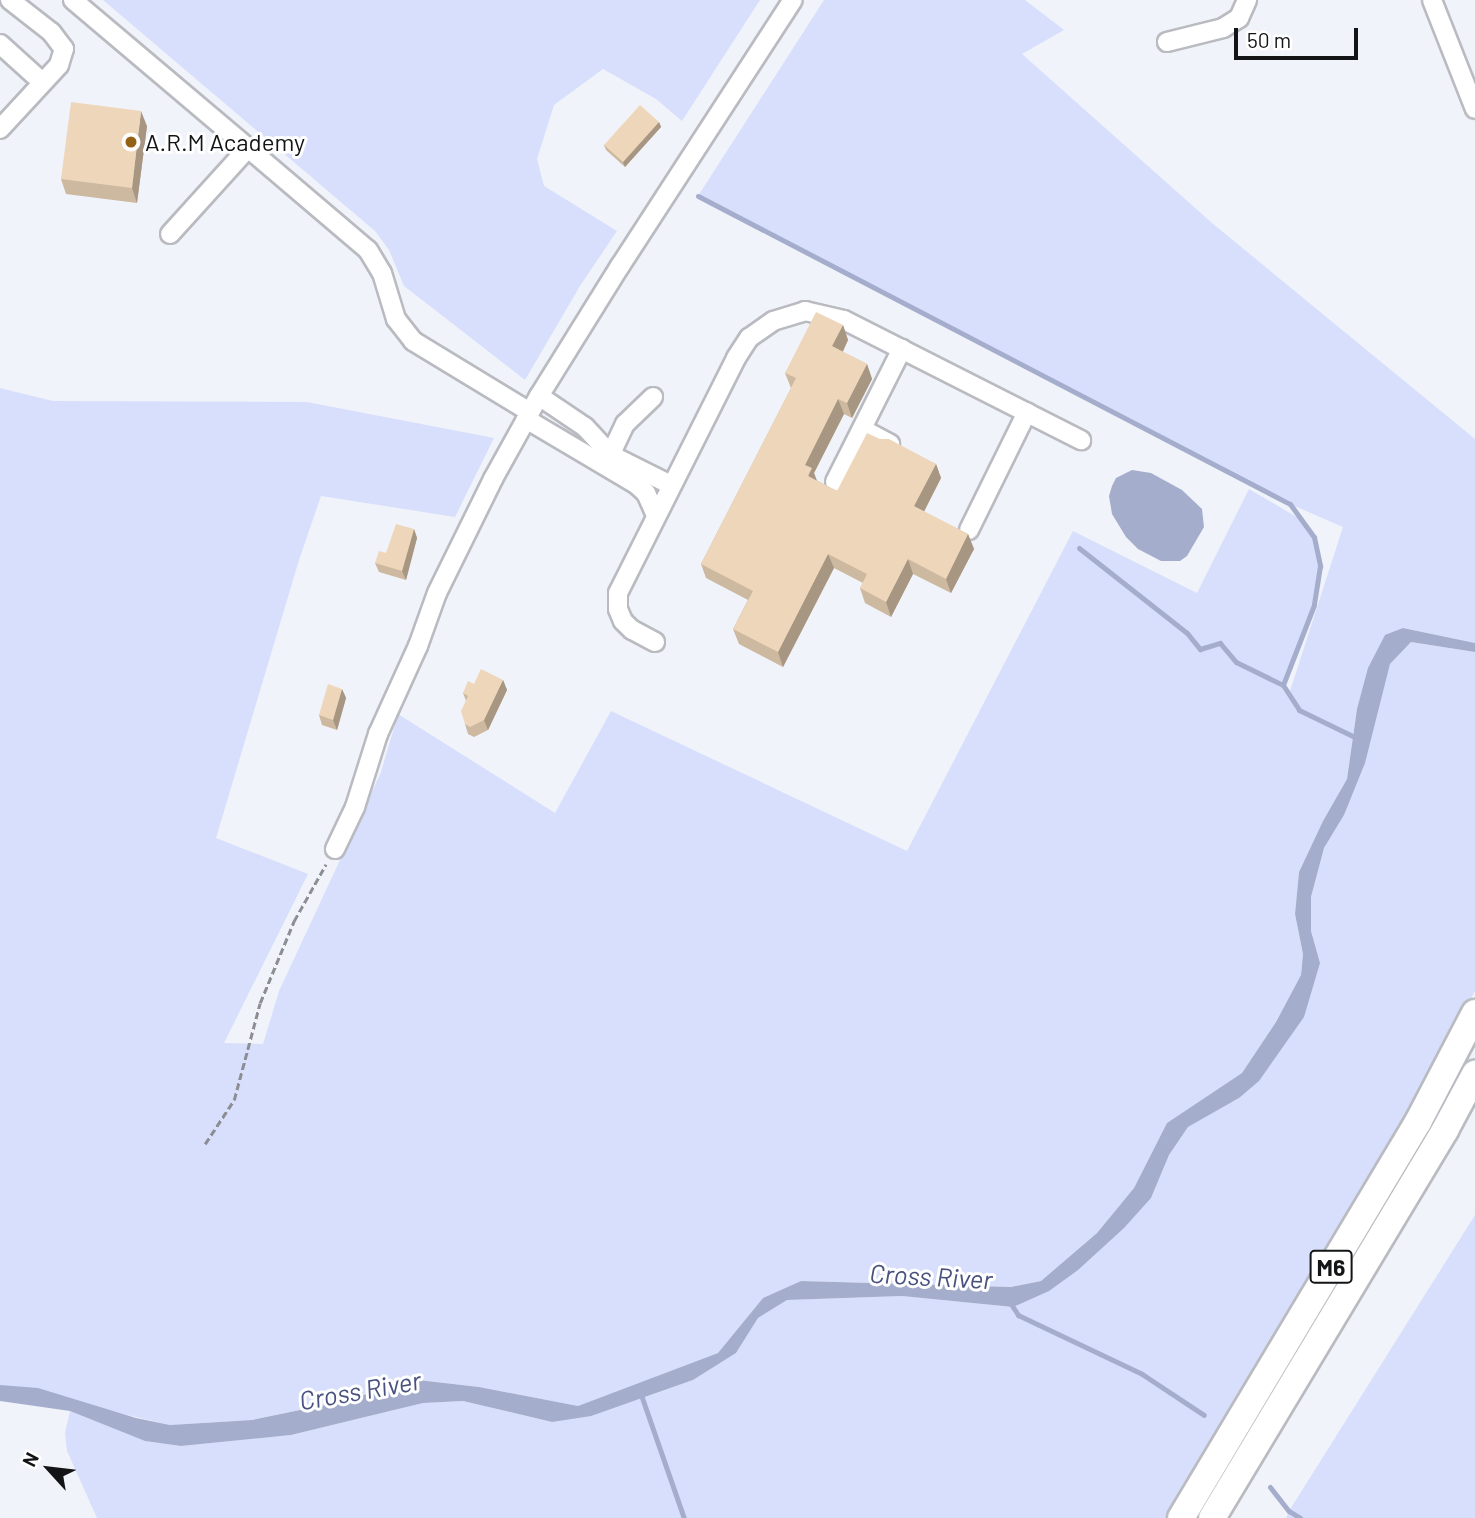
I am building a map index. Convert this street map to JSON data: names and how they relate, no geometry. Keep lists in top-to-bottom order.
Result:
{
  "streets": {
    "highway": ["M6"]
  },
  "water": ["Cross River"],
  "places": ["A.R.M Academy"],
  "scale_bar": "50 m",
  "north": "top left"
}
